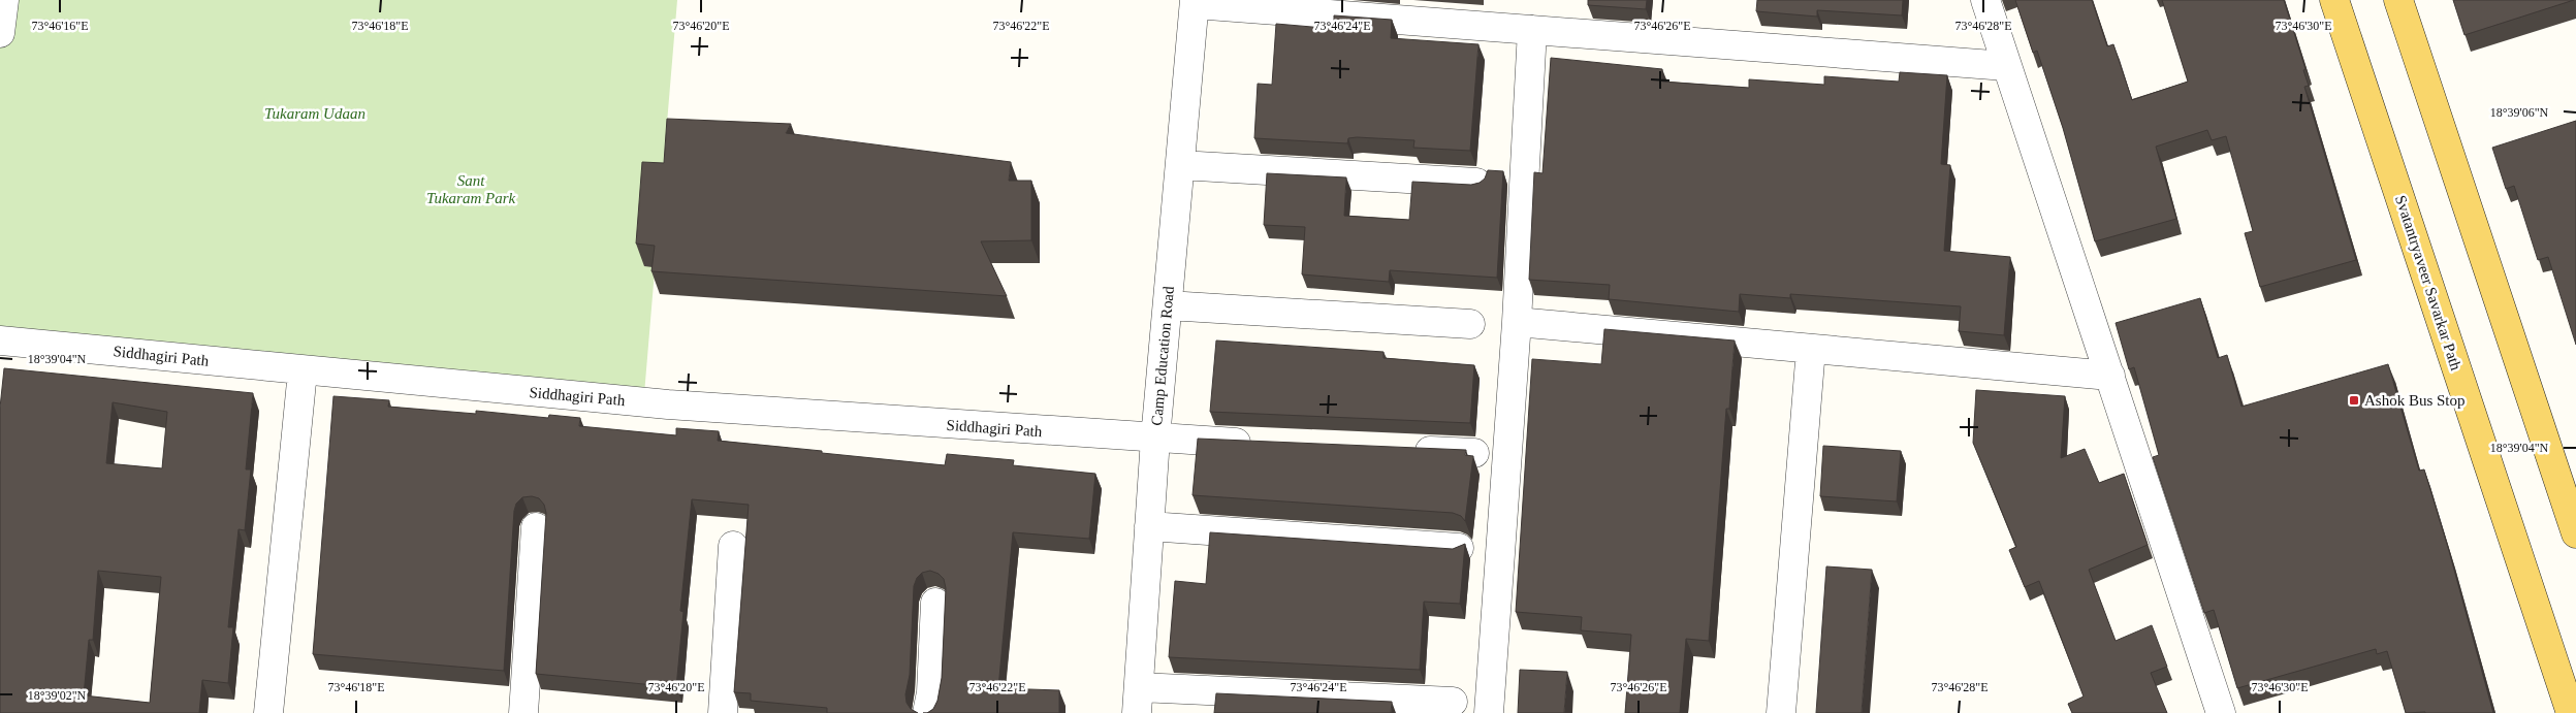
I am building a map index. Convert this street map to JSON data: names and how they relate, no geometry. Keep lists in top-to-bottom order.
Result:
{
  "streets": {
    "main road": ["Svatantryaveer Savarkar Path"],
    "street": ["Siddhagiri Path", "Camp Education Road"]
  },
  "crossings": [
    ["Siddhagiri Path", "Camp Education Road"]
  ],
  "parks": ["Tukaram Udaan", "Sant Tukaram Park"],
  "places": {
    "transit": ["Ashok Bus Stop"]
  },
  "coordinates": [
    "73°46'16\"E",
    "73°46'18\"E",
    "73°46'20\"E",
    "73°46'22\"E",
    "73°46'24\"E",
    "73°46'26\"E",
    "73°46'28\"E",
    "73°46'30\"E",
    "18°39'06\"N",
    "18°39'04\"N",
    "18°39'02\"N"
  ]
}
